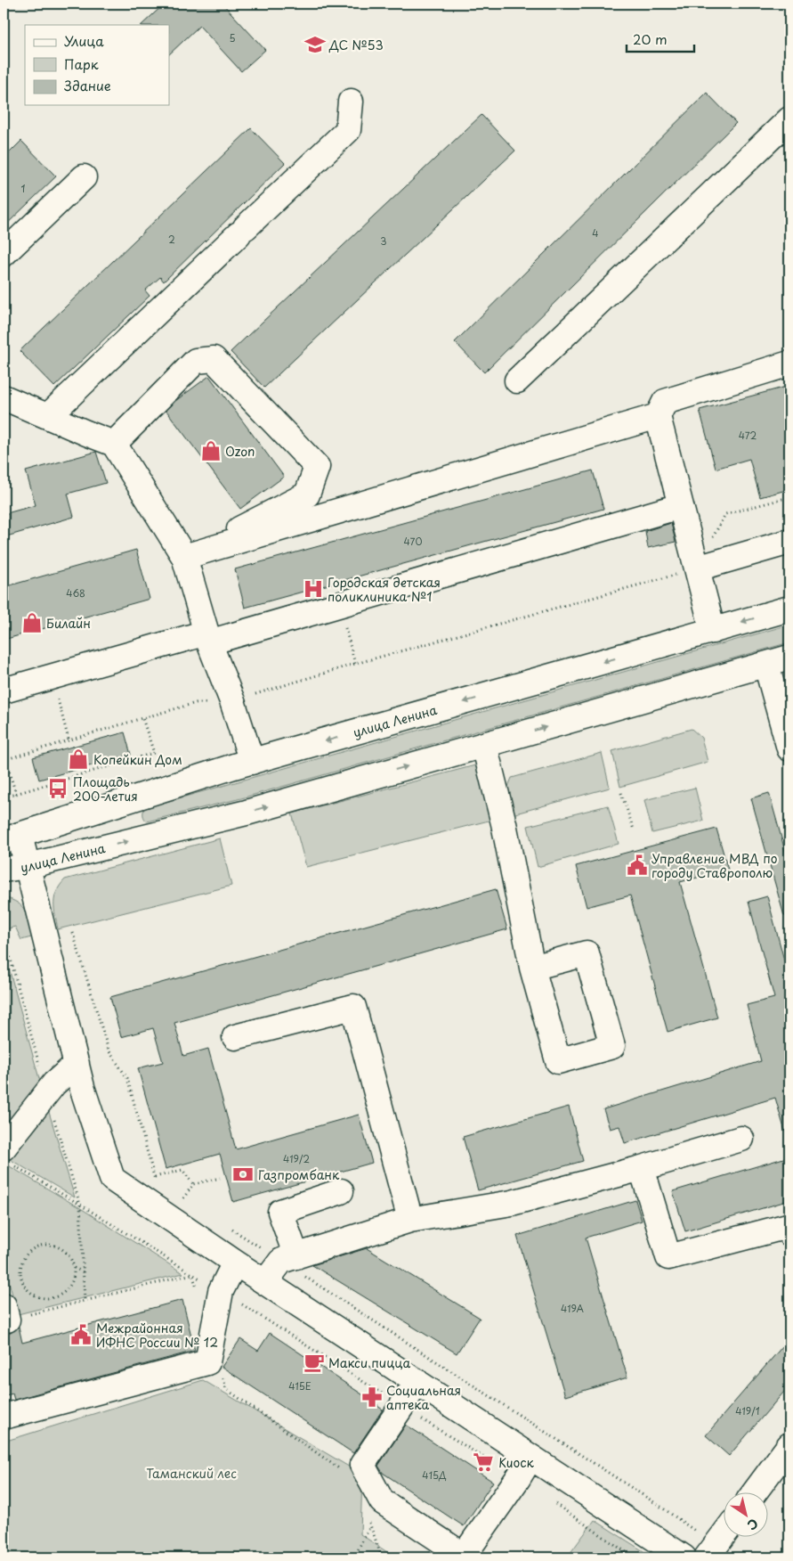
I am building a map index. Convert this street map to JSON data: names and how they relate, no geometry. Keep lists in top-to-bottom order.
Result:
{
  "streets": {
    "main road": ["улица Ленина"]
  },
  "parks": ["Таманский лес"],
  "places": {
    "school or university": ["ДС №53"],
    "shop": ["Ozon", "Билайн", "Копейкин Дом"],
    "hospital": ["Городская детская поликлиника №1"],
    "bus stop": ["Площадь 200-летия"],
    "public building": ["Управление МВД по городу Ставрополю", "Межрайонная ИФНС России № 12"],
    "bank": ["Газпромбанк"],
    "cafe": ["Макси пицца"],
    "pharmacy": ["Социальная аптека"],
    "supermarket": ["Киоск"]
  },
  "house_numbers": [
    "5",
    "1",
    "4",
    "2",
    "3",
    "472",
    "470",
    "468",
    "419/2",
    "419А",
    "415Е",
    "419/1",
    "415Д"
  ],
  "legend": ["Улица", "Парк", "Здание"],
  "scale_bar": "20 m",
  "north": "bottom right"
}
